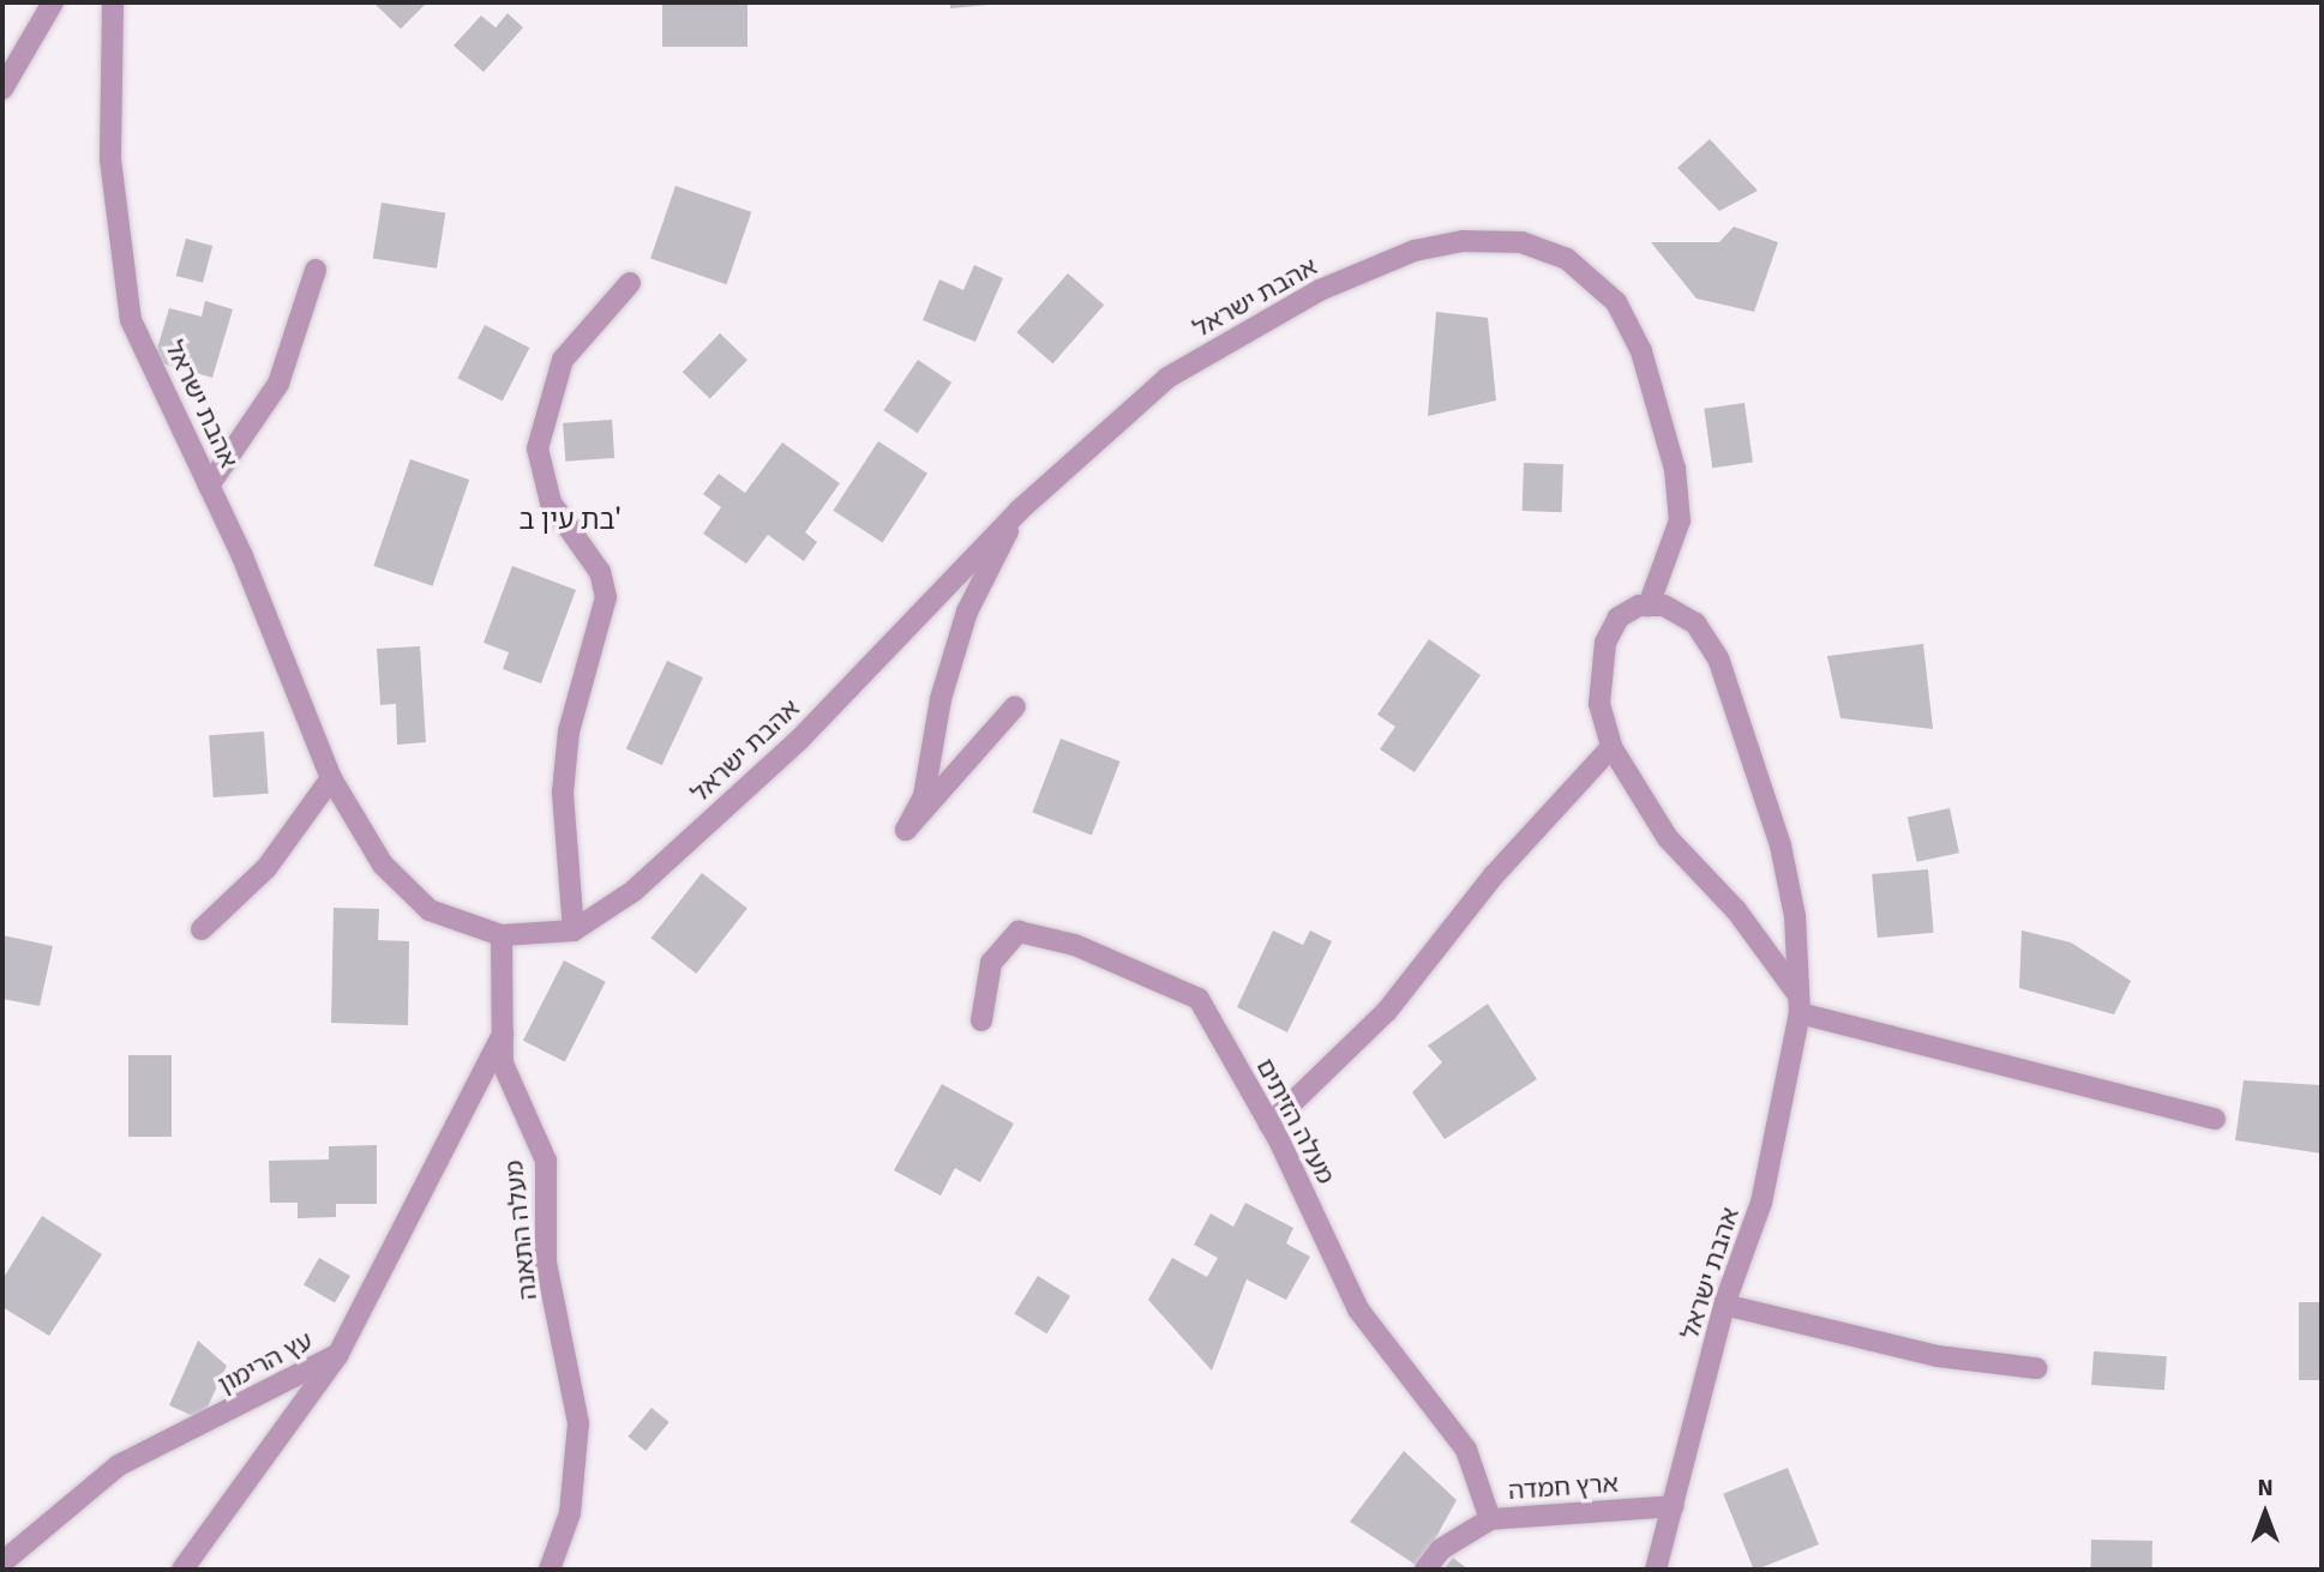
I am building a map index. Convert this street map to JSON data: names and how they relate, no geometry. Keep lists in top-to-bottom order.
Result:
{
  "streets": {
    "street": [
      "אהבת ישראל",
      "מעלה הזיתים",
      "מעלה התאנה",
      "עץ הרימון",
      "ארץ חמדה"
    ]
  },
  "crossings": [
    ["אהבת ישראל", "מעלה התאנה"],
    ["אהבת ישראל", "ארץ חמדה"],
    ["מעלה הזיתים", "ארץ חמדה"],
    ["מעלה התאנה", "עץ הרימון"]
  ],
  "districts": ["בת עין ב'"],
  "north": "top"
}
